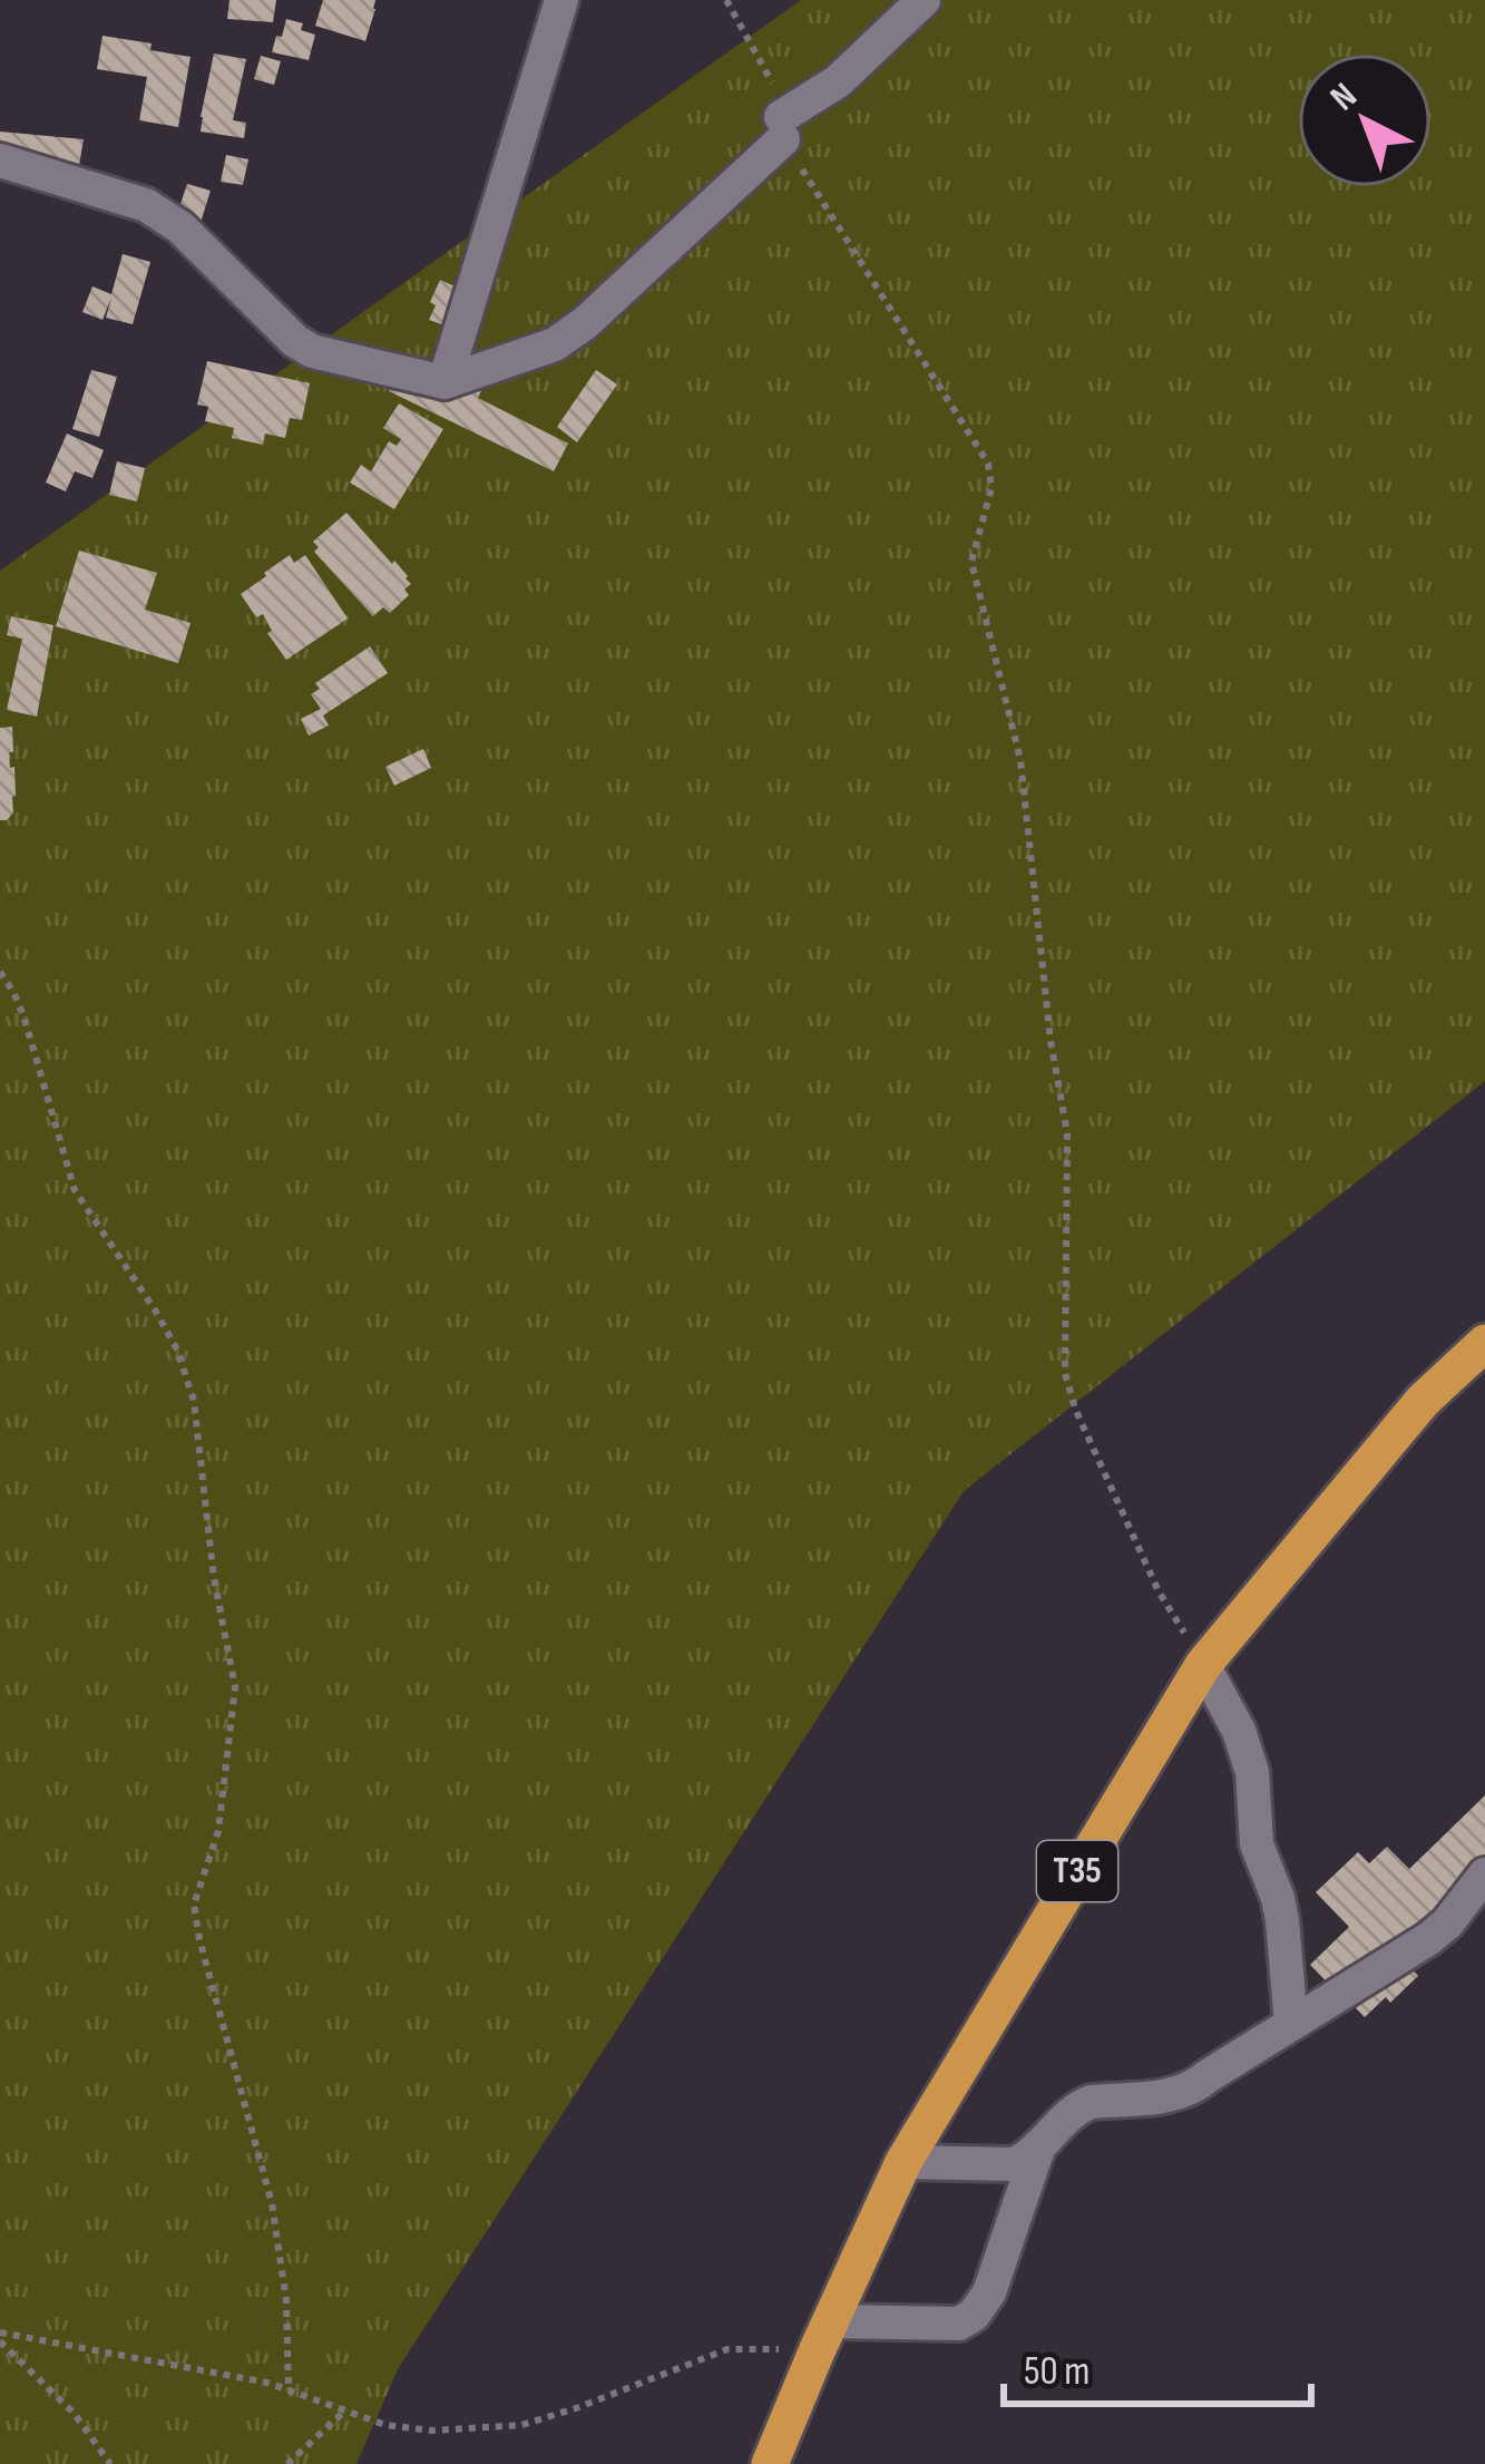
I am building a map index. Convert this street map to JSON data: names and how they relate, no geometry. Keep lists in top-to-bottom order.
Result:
{
  "streets": {
    "highway": ["T35"]
  },
  "scale_bar": "50 m",
  "north": "top left"
}
